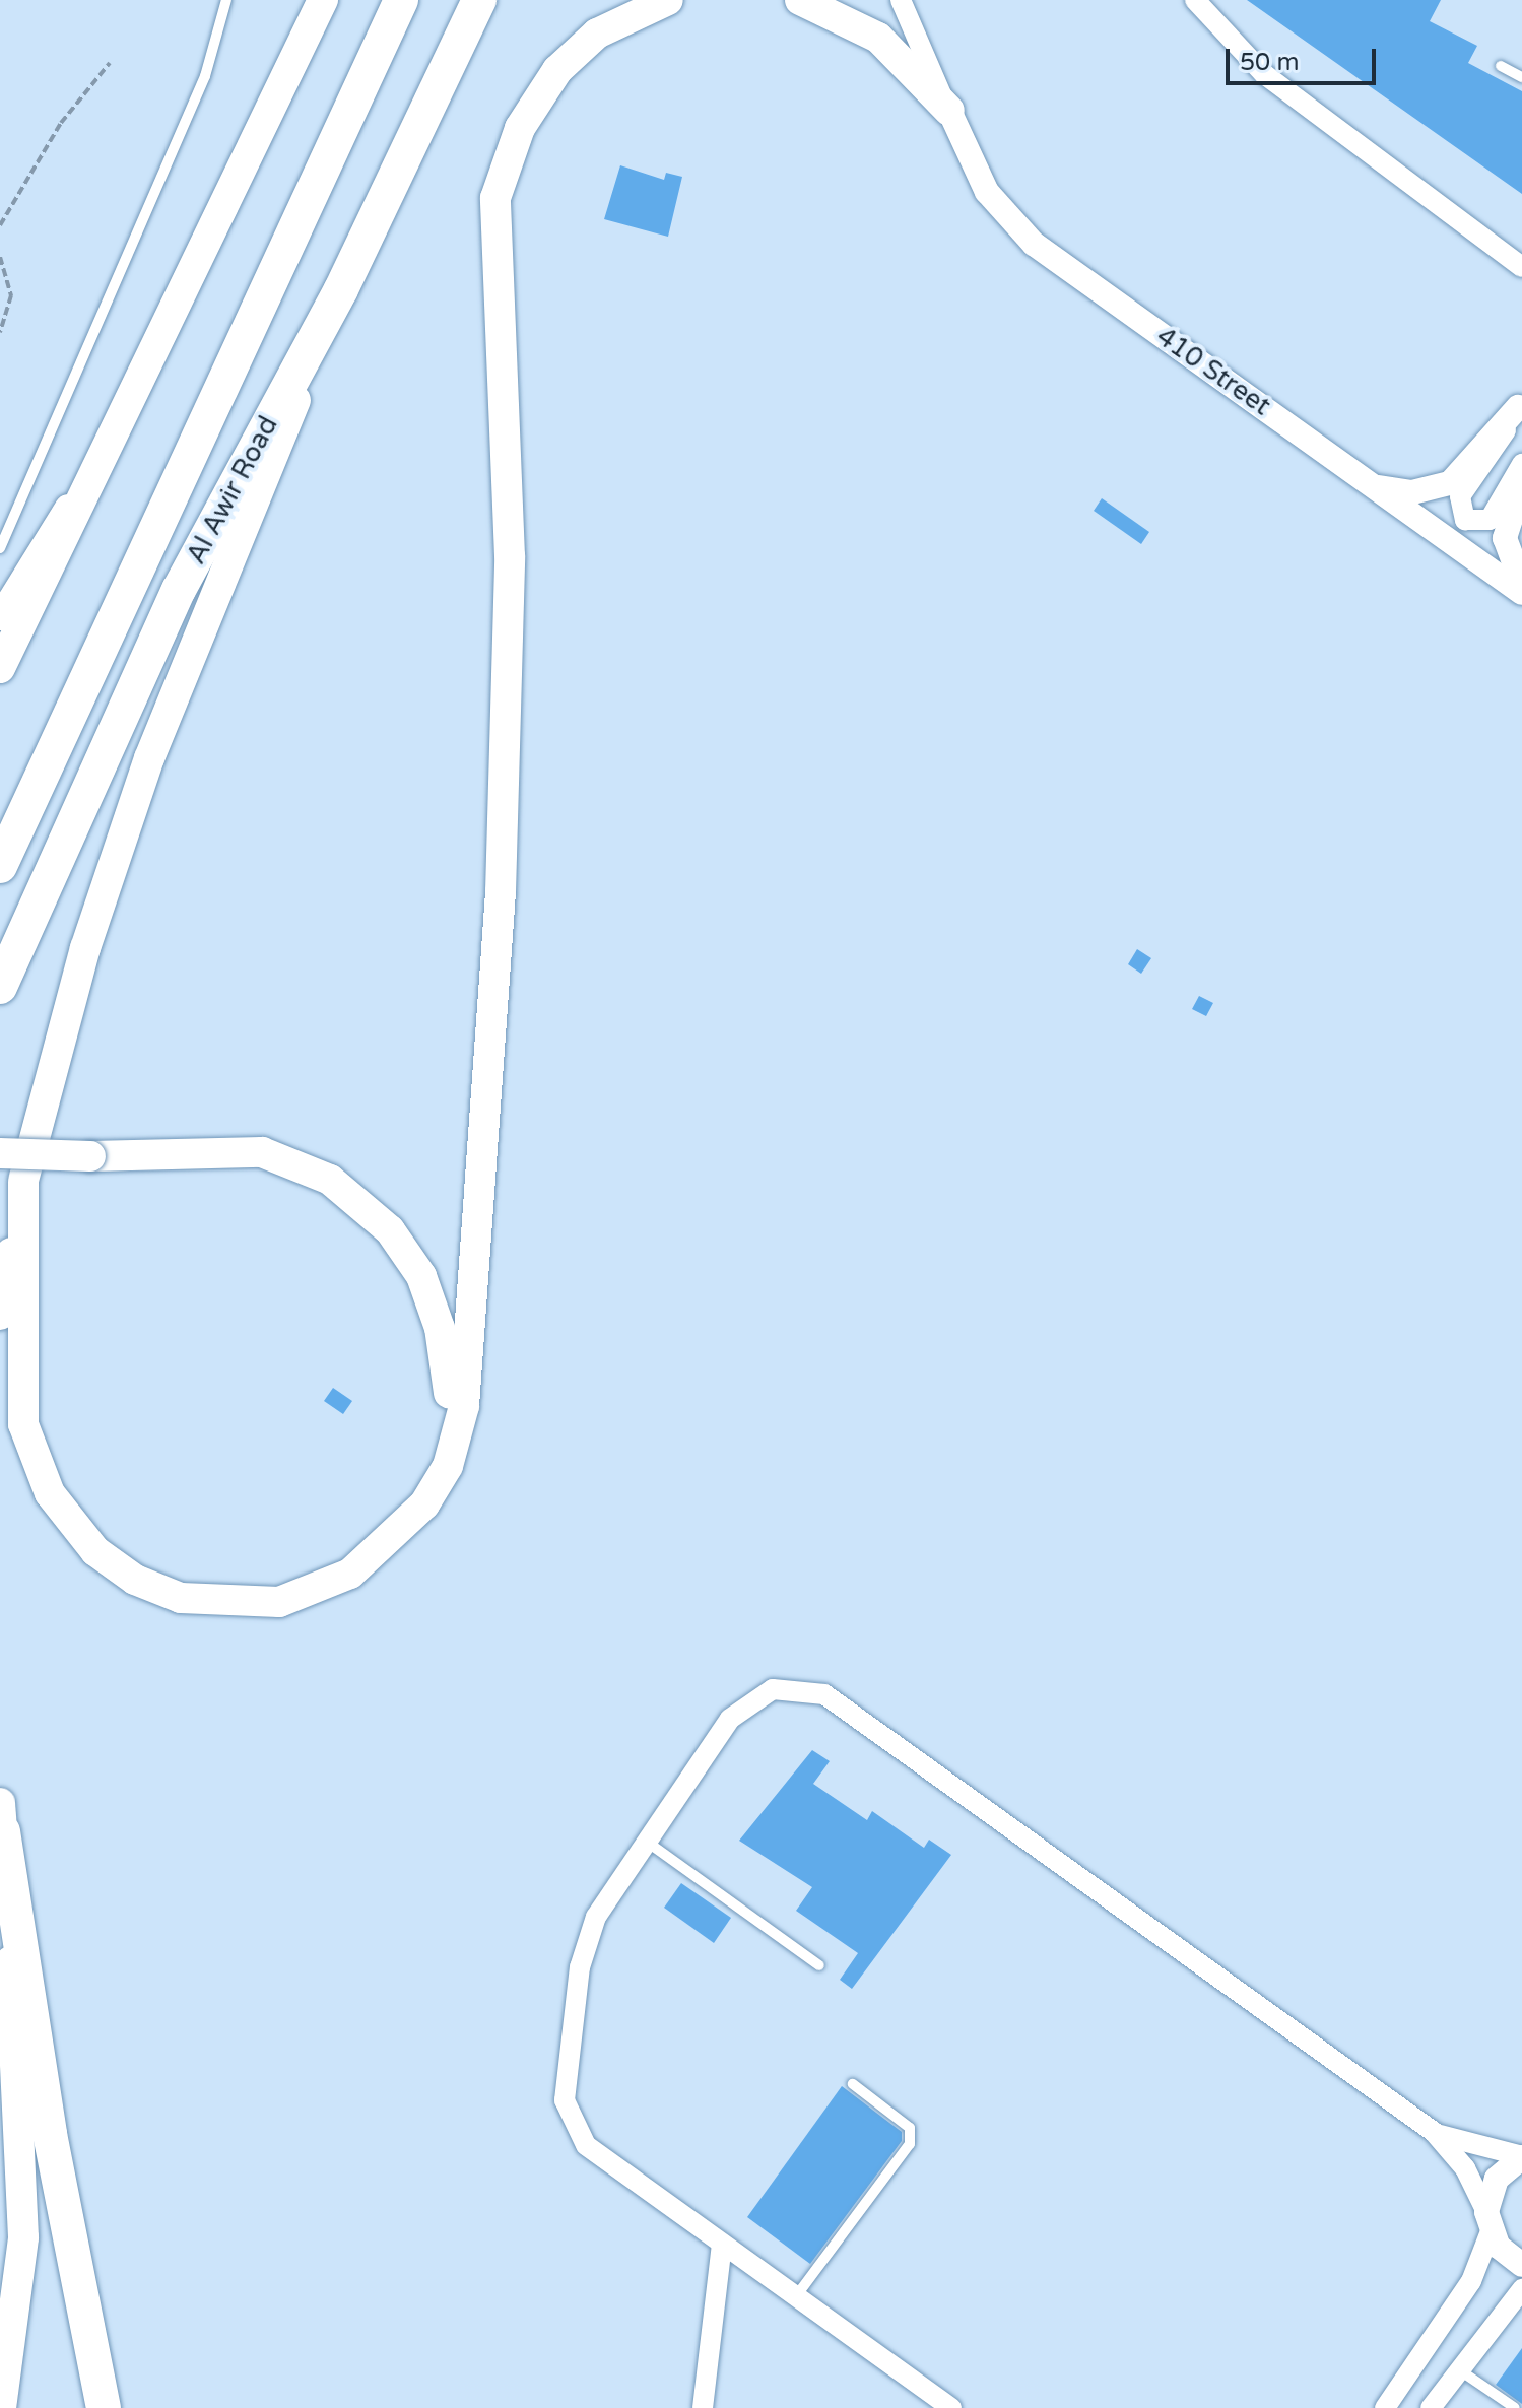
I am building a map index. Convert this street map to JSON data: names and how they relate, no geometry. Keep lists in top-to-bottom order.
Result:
{
  "streets": {
    "highway": ["Al Awir Road"],
    "street": ["410 Street"]
  },
  "scale_bar": "50 m"
}
